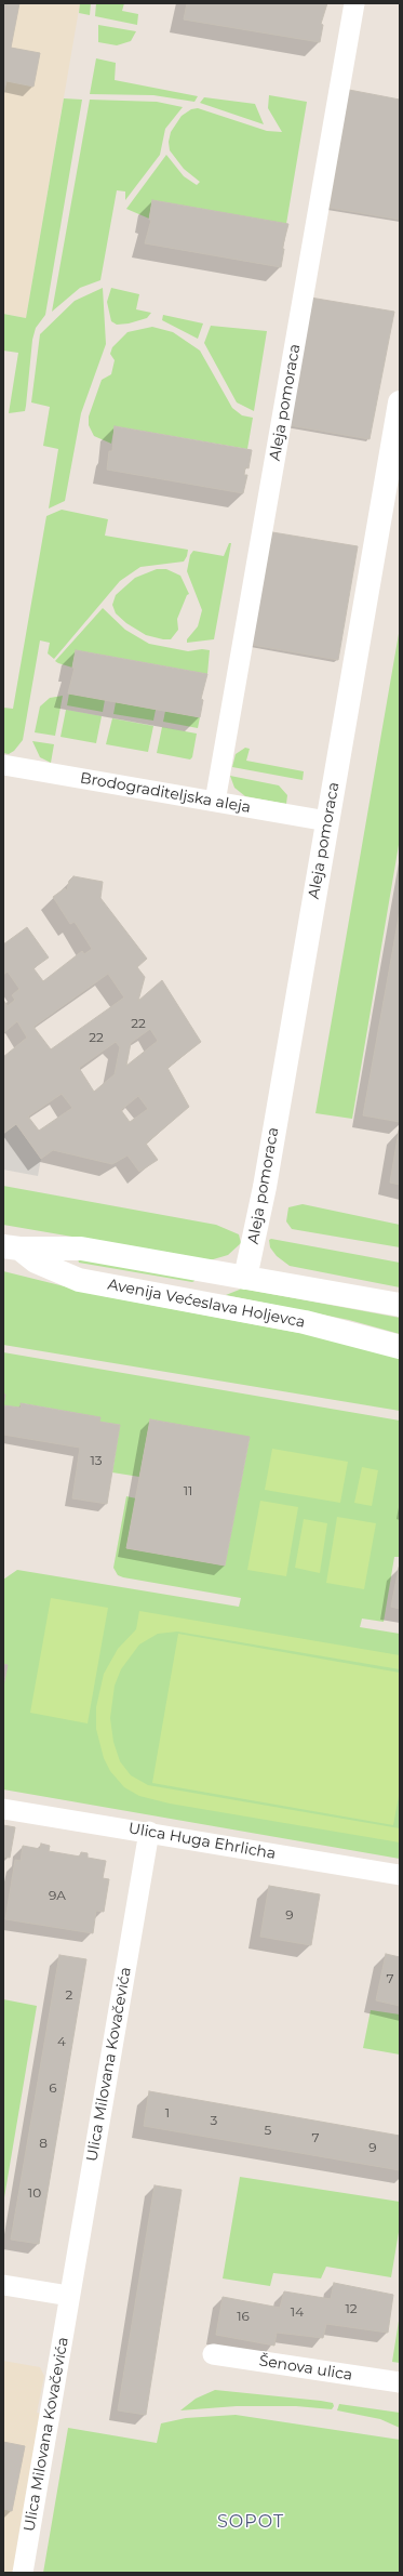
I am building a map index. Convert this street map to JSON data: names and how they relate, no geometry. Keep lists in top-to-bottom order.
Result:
{
  "streets": {
    "street": [
      "Aleja pomoraca",
      "Brodograditeljska aleja",
      "Avenija Većeslava Holjevca",
      "Ulica Huga Ehrlicha",
      "Ulica Milovana Kovačevića",
      "Šenova ulica"
    ]
  },
  "crossings": [
    ["Aleja pomoraca", "Brodograditeljska aleja"],
    ["Aleja pomoraca", "Avenija Većeslava Holjevca"],
    ["Ulica Huga Ehrlicha", "Ulica Milovana Kovačevića"]
  ],
  "districts": ["SOPOT"],
  "house_numbers": [
    "22",
    "22",
    "13",
    "11",
    "9A",
    "9",
    "7",
    "2",
    "4",
    "6",
    "1",
    "3",
    "5",
    "7",
    "8",
    "9",
    "10",
    "12",
    "14",
    "16"
  ]
}
